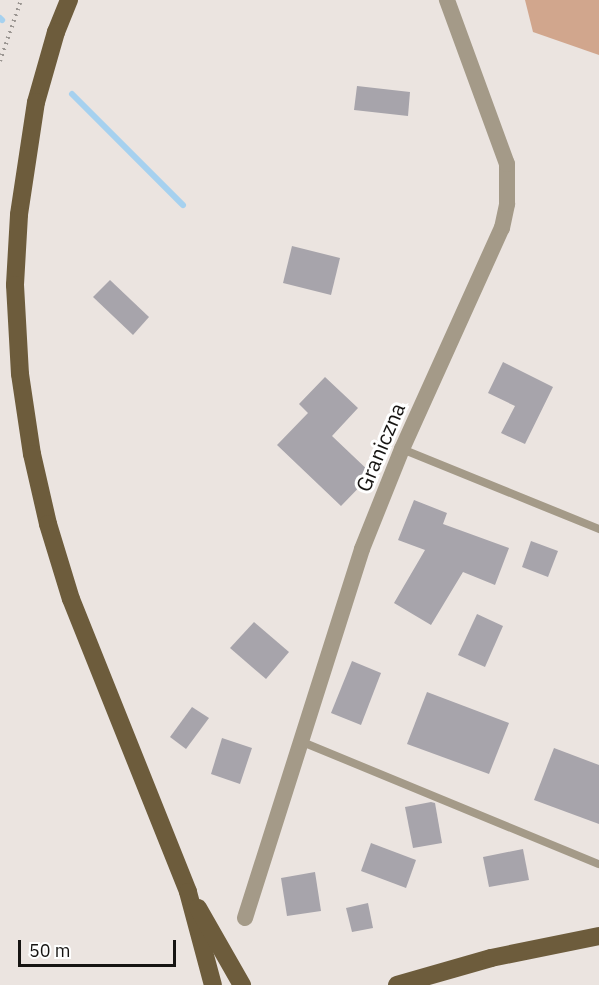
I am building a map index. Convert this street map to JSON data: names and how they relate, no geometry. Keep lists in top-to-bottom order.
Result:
{
  "streets": {
    "street": ["Graniczna"]
  },
  "scale_bar": "50 m"
}
